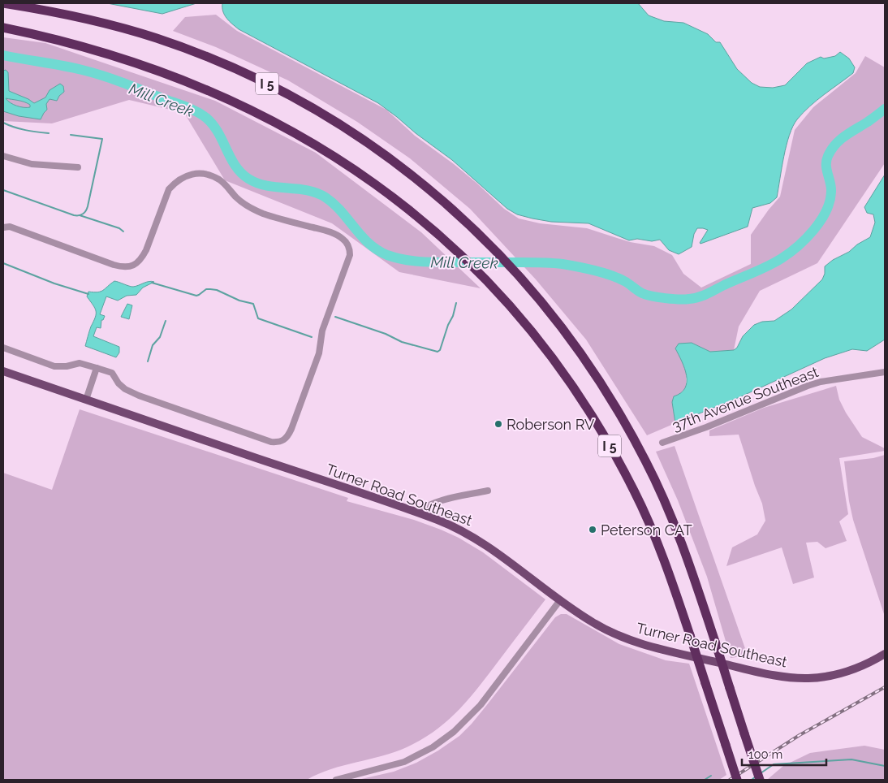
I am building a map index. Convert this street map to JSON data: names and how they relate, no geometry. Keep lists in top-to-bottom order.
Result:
{
  "streets": {
    "highway": ["I 5"],
    "main road": ["Turner Road Southeast"],
    "street": ["37th Avenue Southeast"]
  },
  "water": ["Mill Creek"],
  "places": ["Roberson RV", "Peterson CAT"],
  "scale_bar": "100 m"
}
